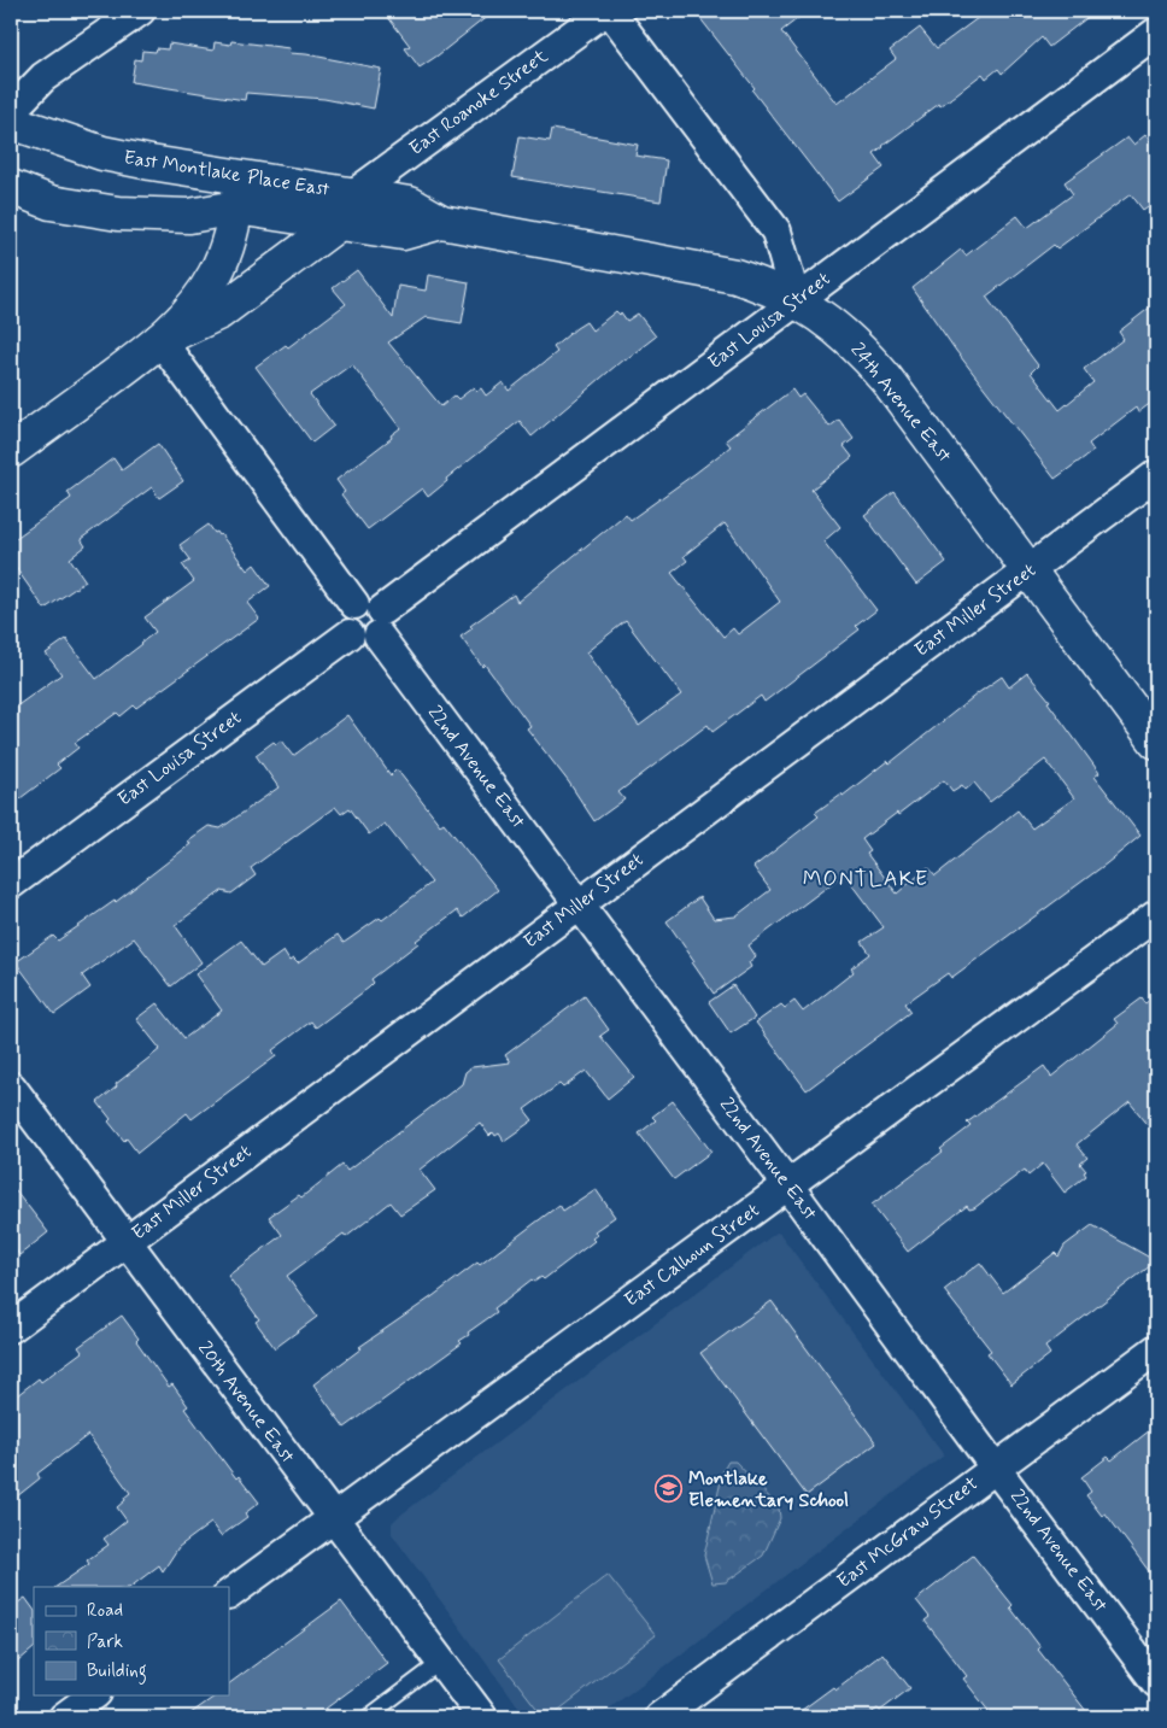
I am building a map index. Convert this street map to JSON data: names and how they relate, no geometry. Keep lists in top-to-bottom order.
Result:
{
  "streets": {
    "main road": ["East Montlake Place East", "24th Avenue East"],
    "street": [
      "East Roanoke Street",
      "East Louisa Street",
      "East Miller Street",
      "22nd Avenue East",
      "East Calhoun Street",
      "20th Avenue East",
      "East McGraw Street"
    ]
  },
  "crossings": [
    ["East Roanoke Street", "East Montlake Place East"],
    ["East Montlake Place East", "East Louisa Street"],
    ["East Montlake Place East", "24th Avenue East"],
    ["East Louisa Street", "24th Avenue East"],
    ["East Louisa Street", "22nd Avenue East"],
    ["24th Avenue East", "East Miller Street"],
    ["East Miller Street", "22nd Avenue East"],
    ["East Miller Street", "20th Avenue East"],
    ["22nd Avenue East", "East Calhoun Street"],
    ["22nd Avenue East", "East McGraw Street"],
    ["East Calhoun Street", "20th Avenue East"]
  ],
  "districts": ["MONTLAKE"],
  "places": {
    "school or university": ["Montlake Elementary School"]
  },
  "legend": ["Road", "Park", "Building"]
}
